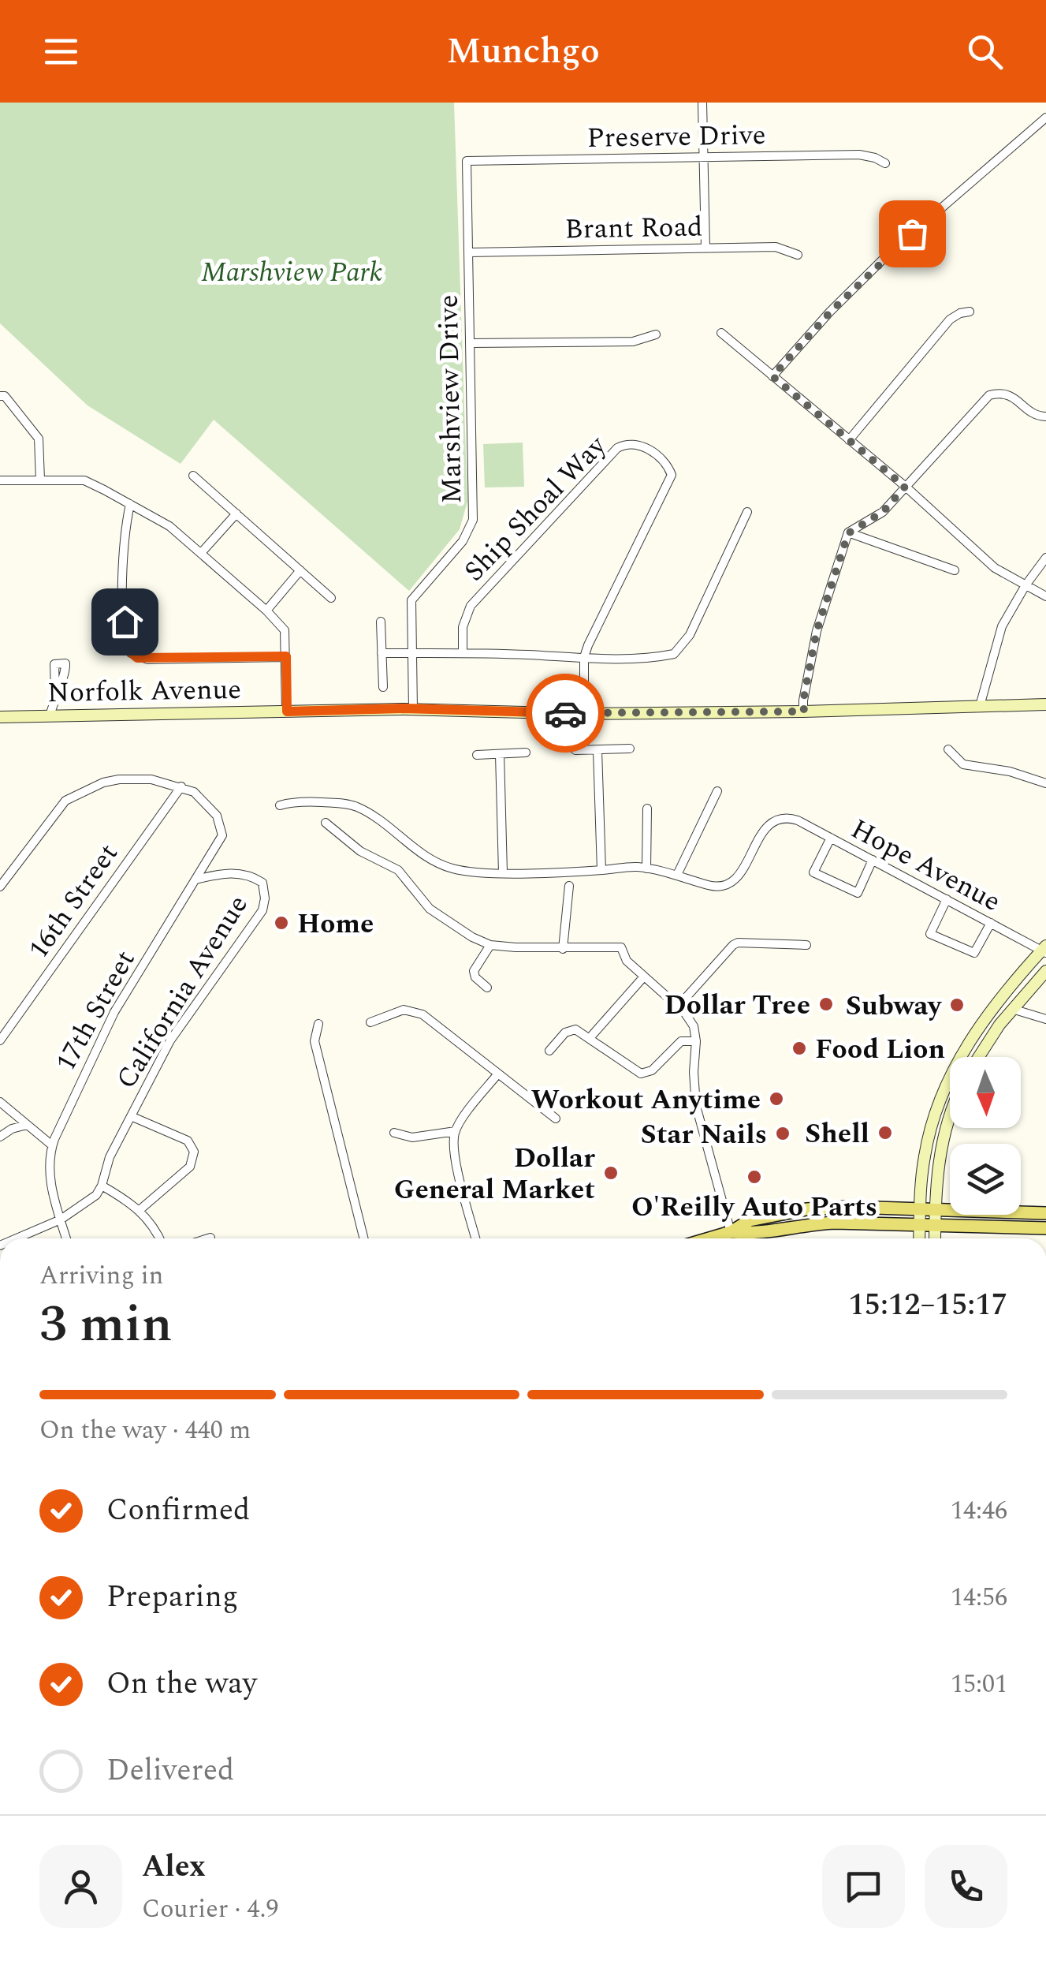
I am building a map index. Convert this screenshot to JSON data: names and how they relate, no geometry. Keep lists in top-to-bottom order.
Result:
{
  "streets": {
    "main road": ["Norfolk Avenue"],
    "street": [
      "Preserve Drive",
      "Brant Road",
      "Marshview Drive",
      "Ship Shoal Way",
      "Hope Avenue",
      "16th Street",
      "California Avenue",
      "17th Street"
    ]
  },
  "crossings": [
    ["Preserve Drive", "Marshview Drive"],
    ["Brant Road", "Marshview Drive"],
    ["Marshview Drive", "Norfolk Avenue"],
    ["16th Street", "17th Street"],
    ["California Avenue", "17th Street"]
  ],
  "parks": ["Marshview Park"],
  "places": [
    "Home",
    "Dollar Tree",
    "Subway",
    "Food Lion",
    "Workout Anytime",
    "Shell",
    "Star Nails",
    "Dollar General Market",
    "O'Reilly Auto Parts"
  ],
  "north": "bottom",
  "page": {
    "header": "Munchgo",
    "heading": ["3 min", "Arriving in", "15:12–15:17"],
    "panel": ["Alex", "Courier · 4.9"],
    "bar": "On the way · 440 m",
    "list": [
      ["Confirmed", "14:46"],
      ["Preparing", "14:56"],
      ["On the way", "15:01"],
      "Delivered"
    ]
  }
}
